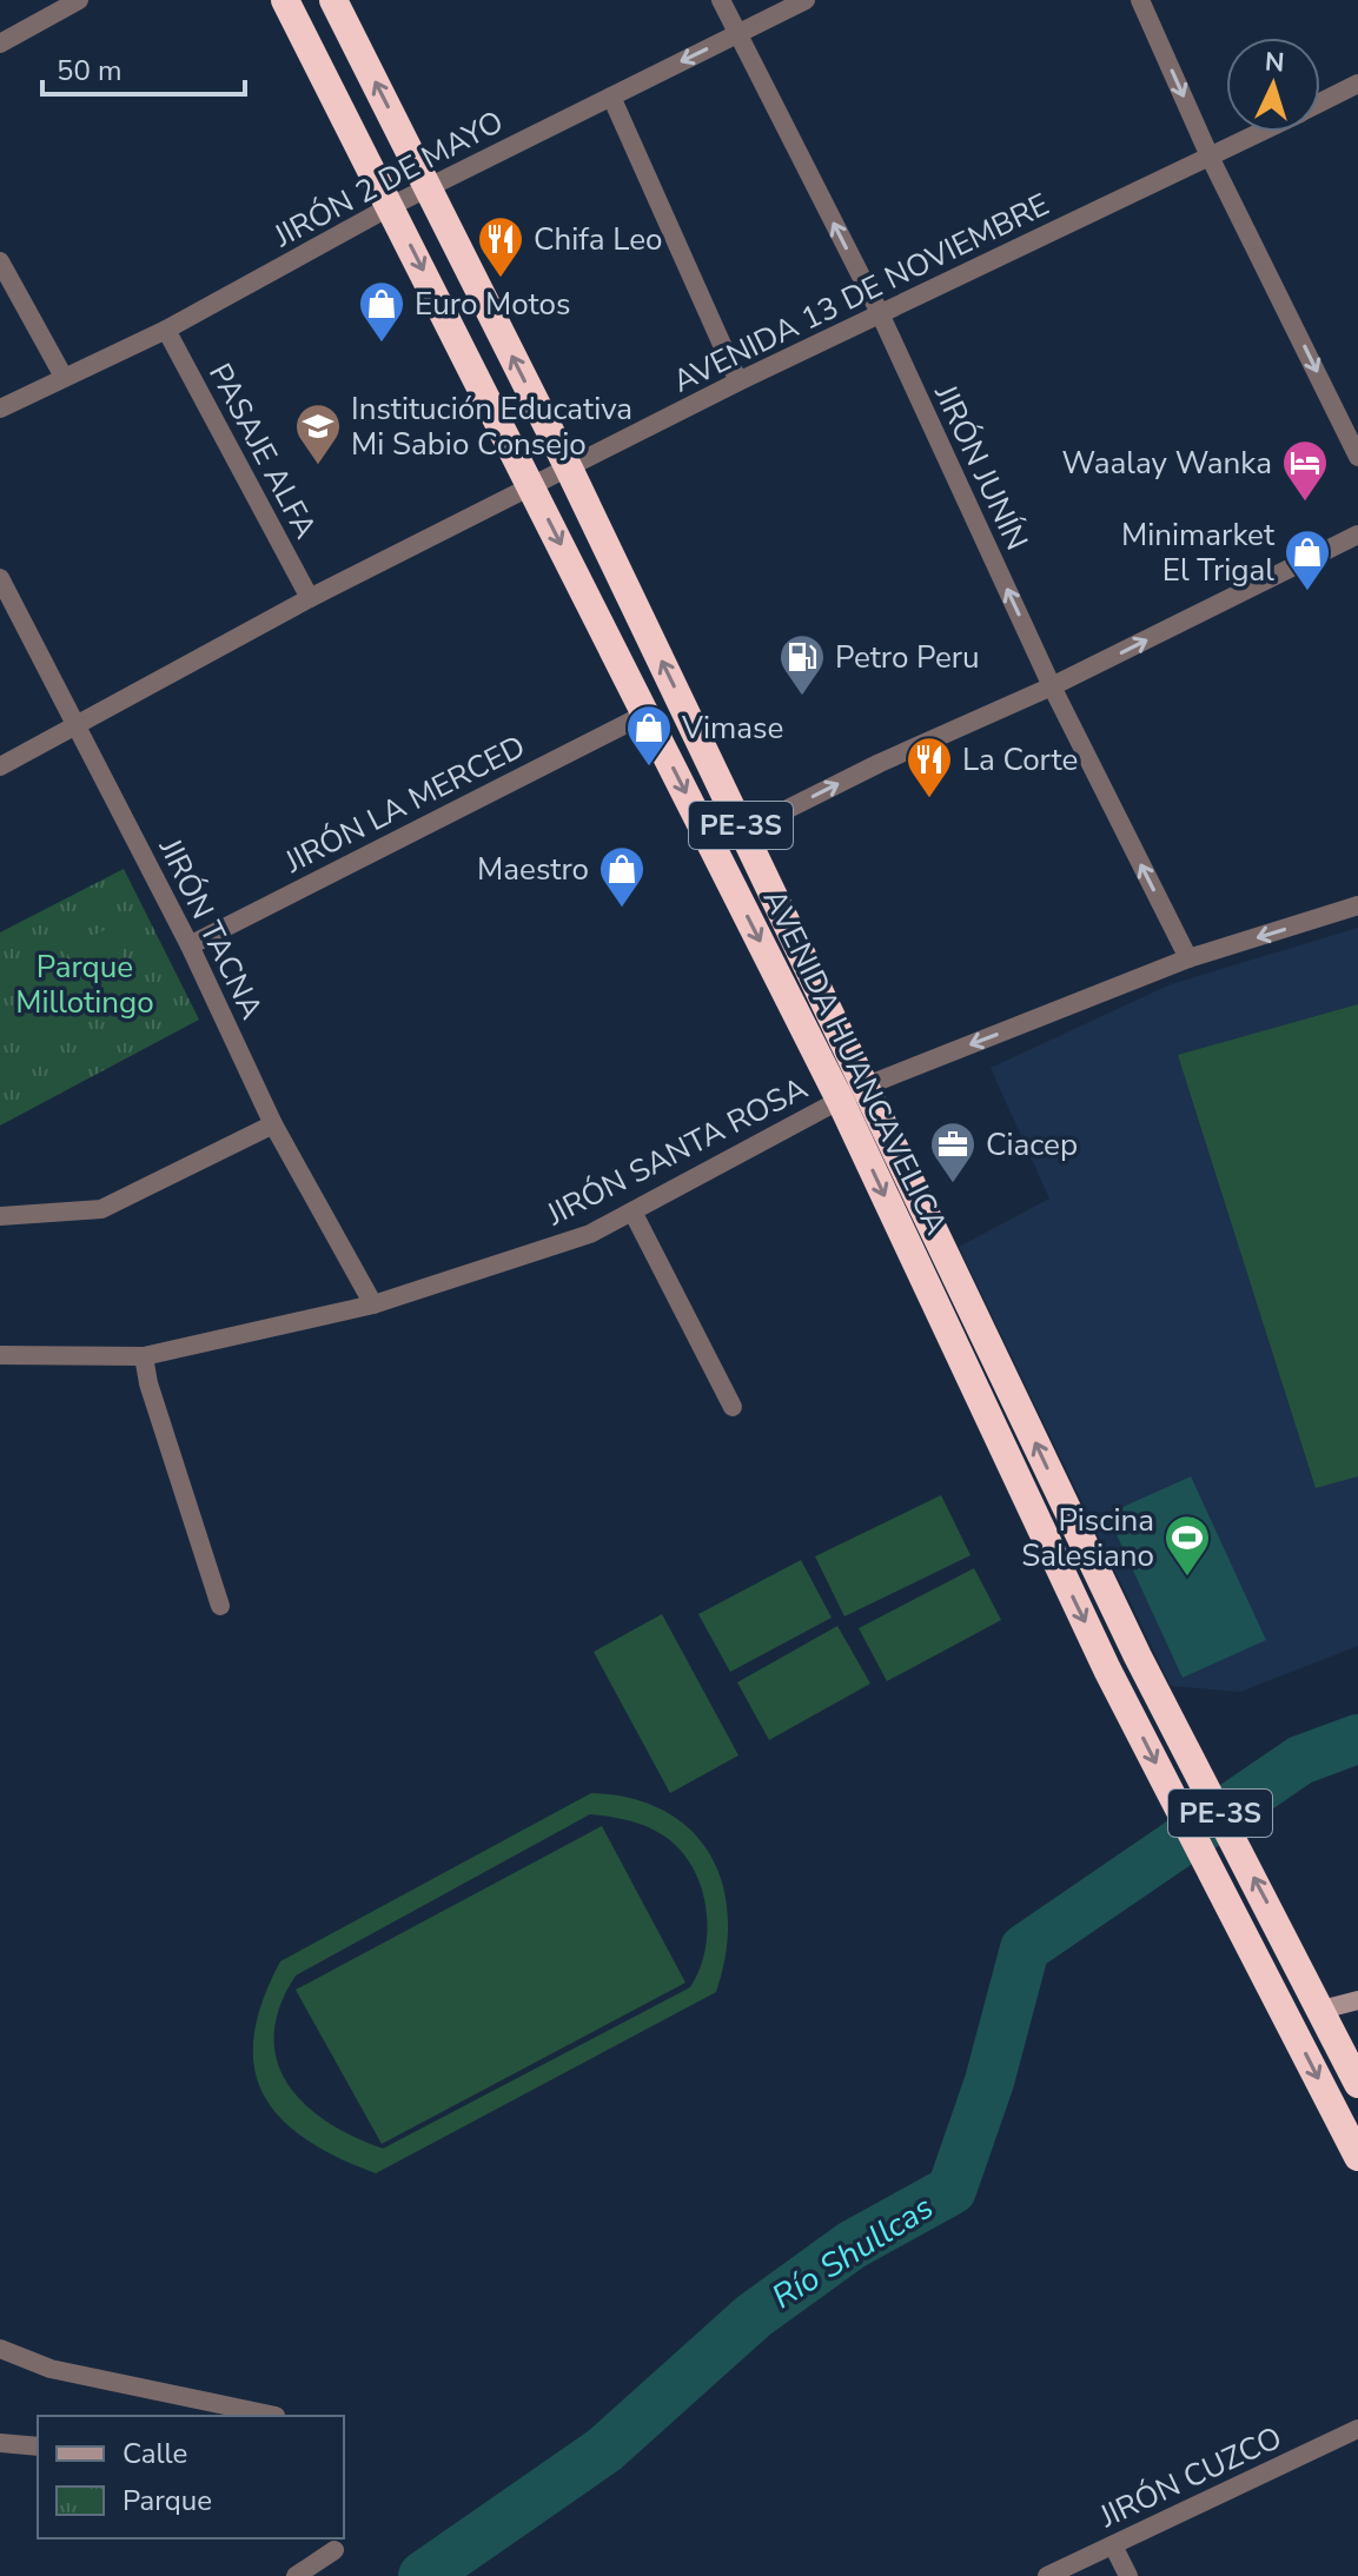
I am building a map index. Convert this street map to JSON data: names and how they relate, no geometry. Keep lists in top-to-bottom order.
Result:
{
  "streets": {
    "highway": ["PE-3S", "AVENIDA HUANCAVELICA"],
    "street": [
      "JIRÓN 2 DE MAYO",
      "AVENIDA 13 DE NOVIEMBRE",
      "PASAJE ALFA",
      "JIRÓN JUNÍN",
      "JIRÓN LA MERCED",
      "JIRÓN TACNA",
      "JIRÓN SANTA ROSA",
      "JIRÓN CUZCO"
    ]
  },
  "crossings": [
    ["JIRÓN 2 DE MAYO", "PASAJE ALFA"],
    ["JIRÓN 2 DE MAYO", "JIRÓN JUNÍN"],
    ["JIRÓN 2 DE MAYO", "AVENIDA HUANCAVELICA"],
    ["AVENIDA 13 DE NOVIEMBRE", "PASAJE ALFA"],
    ["AVENIDA 13 DE NOVIEMBRE", "JIRÓN JUNÍN"],
    ["AVENIDA 13 DE NOVIEMBRE", "JIRÓN TACNA"],
    ["AVENIDA 13 DE NOVIEMBRE", "AVENIDA HUANCAVELICA"],
    ["JIRÓN JUNÍN", "JIRÓN SANTA ROSA"],
    ["JIRÓN LA MERCED", "JIRÓN TACNA"],
    ["JIRÓN LA MERCED", "AVENIDA HUANCAVELICA"],
    ["JIRÓN TACNA", "JIRÓN SANTA ROSA"],
    ["AVENIDA HUANCAVELICA", "JIRÓN SANTA ROSA"]
  ],
  "one_way": ["JIRÓN SANTA ROSA"],
  "water": ["Río Shullcas"],
  "parks": ["Parque Millotingo"],
  "places": {
    "restaurant": ["Chifa Leo", "La Corte"],
    "shop": [
      "Euro Motos",
      "Minimarket El Trigal",
      "Vimase",
      "Maestro"
    ],
    "school or university": ["Institución Educativa Mi Sabio Consejo"],
    "hotel": ["Waalay Wanka"],
    "fuel station": ["Petro Peru"],
    "office": ["Ciacep"],
    "sports": ["Piscina Salesiano"]
  },
  "legend": ["Calle", "Parque"],
  "scale_bar": "50 m",
  "north": "top"
}
